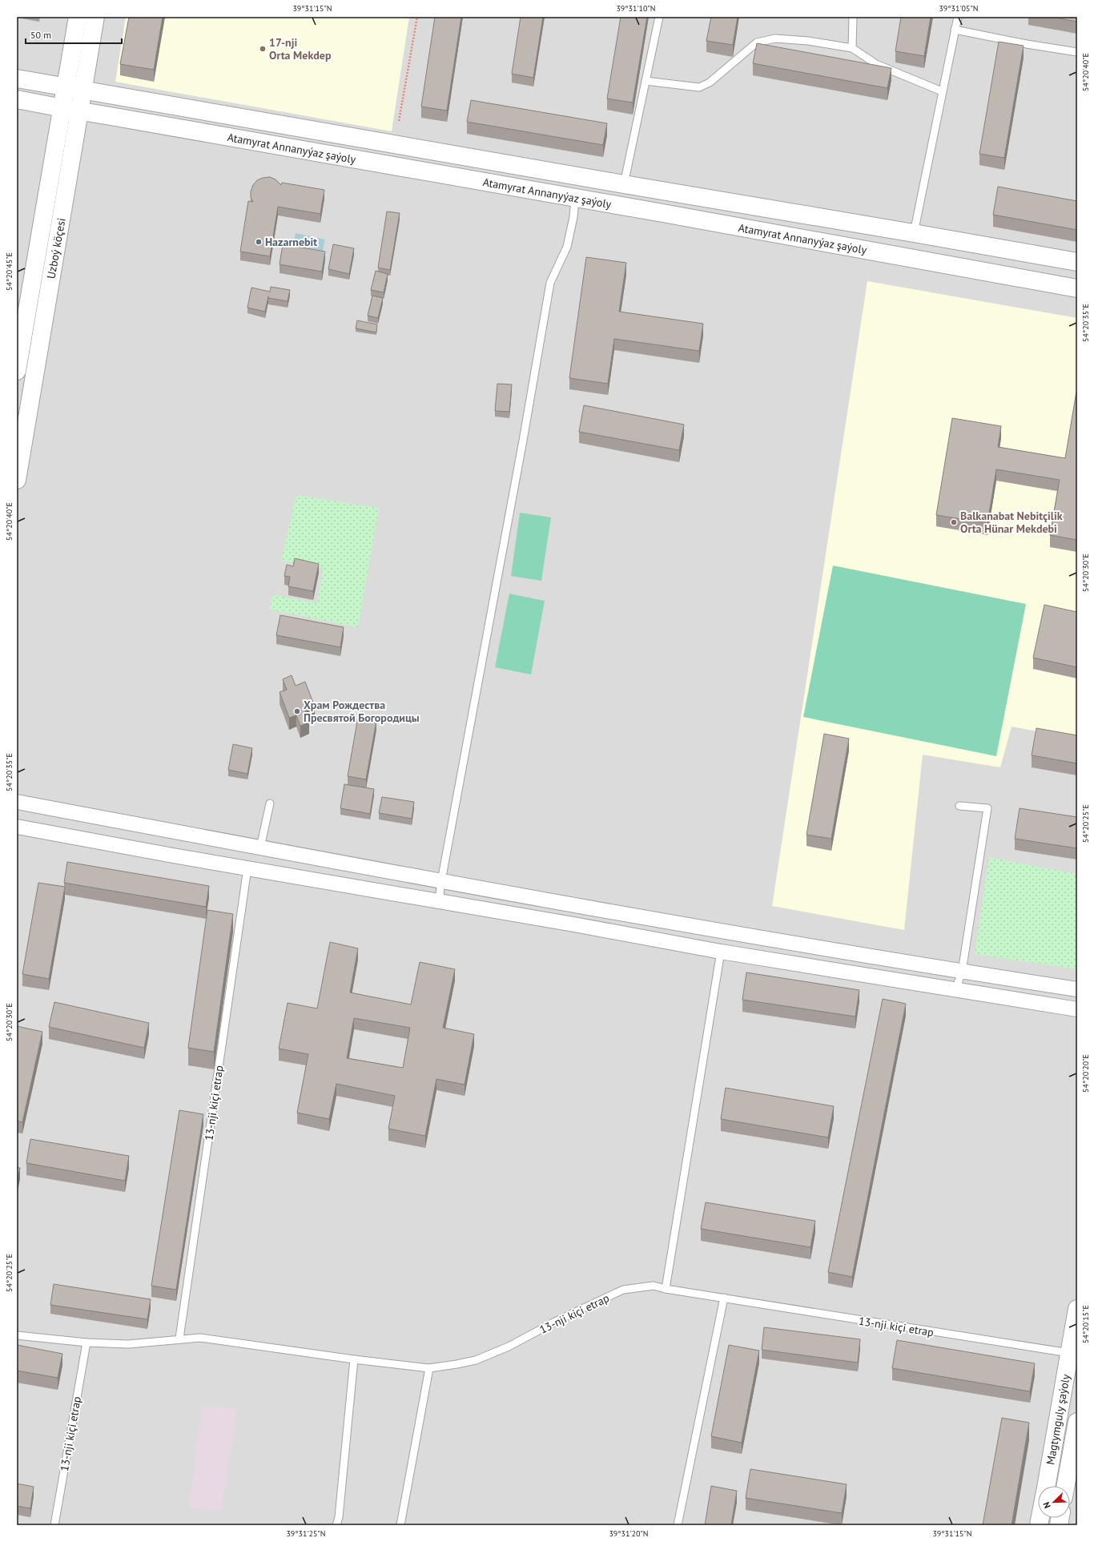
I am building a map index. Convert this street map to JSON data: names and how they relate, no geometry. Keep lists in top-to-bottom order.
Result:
{
  "streets": {
    "street": ["Atamyrat Annanyýaz şaýoly", "Uzboý köçesi", "Magtymguly şaýoly"],
    "lane": ["13-nji kiçi etrap"]
  },
  "crossings": [
    ["Atamyrat Annanyýaz şaýoly", "Uzboý köçesi"],
    ["13-nji kiçi etrap", "Magtymguly şaýoly"]
  ],
  "places": [
    "17-nji Orta Mekdep",
    "Hazarnebit",
    "Balkanabat Nebitçilik Orta Hünar Mekdebi",
    "Храм Рождества Пресвятой Богородицы"
  ],
  "scale_bar": "50 m",
  "north": "bottom left",
  "coordinates": [
    "39°31'15\"N",
    "39°31'10\"N",
    "39°31'05\"N",
    "54°20'40\"E",
    "54°20'45\"E",
    "54°20'35\"E",
    "54°20'30\"E",
    "54°20'25\"E",
    "54°20'20\"E",
    "54°20'15\"E",
    "39°31'25\"N",
    "39°31'20\"N"
  ]
}
